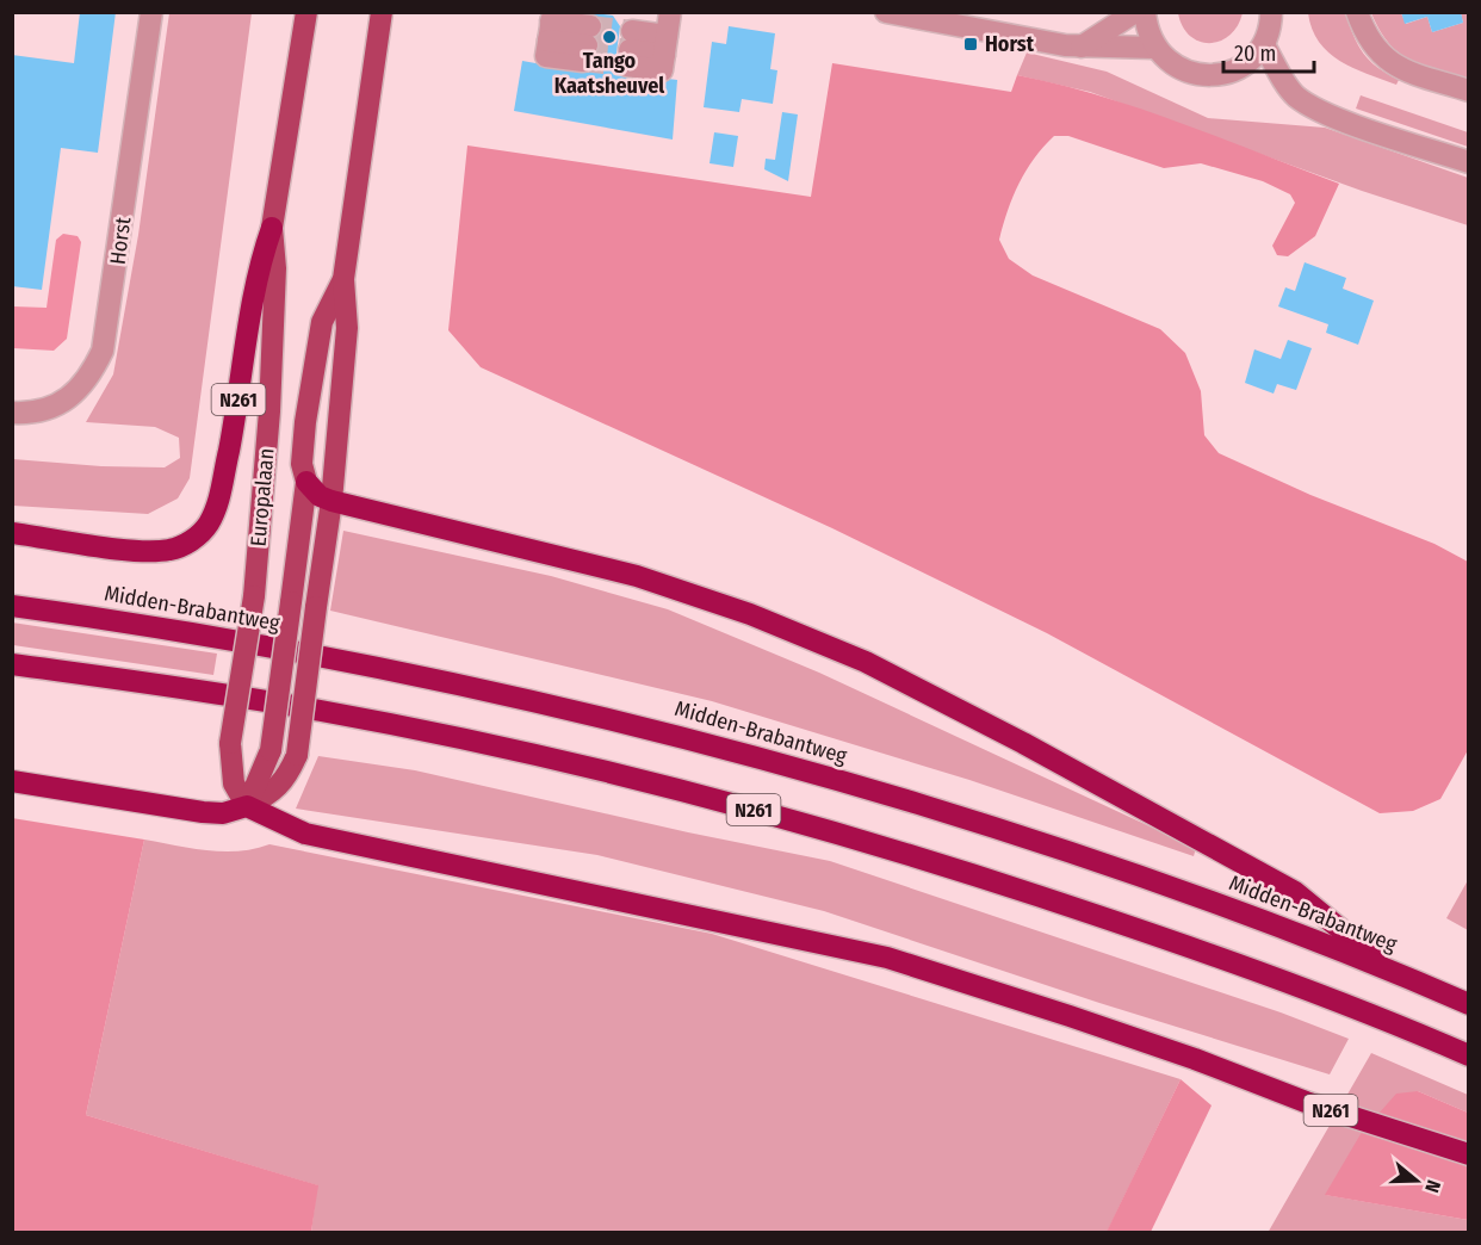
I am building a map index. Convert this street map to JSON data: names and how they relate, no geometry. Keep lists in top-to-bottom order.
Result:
{
  "streets": {
    "highway": ["N261", "Midden-Brabantweg"],
    "main road": ["Europalaan"],
    "street": ["Horst"]
  },
  "crossings": [
    ["N261", "Europalaan"],
    ["N261", "Midden-Brabantweg"]
  ],
  "places": {
    "other": ["Tango Kaatsheuvel"],
    "transit": ["Horst"]
  },
  "scale_bar": "20 m",
  "north": "right"
}
